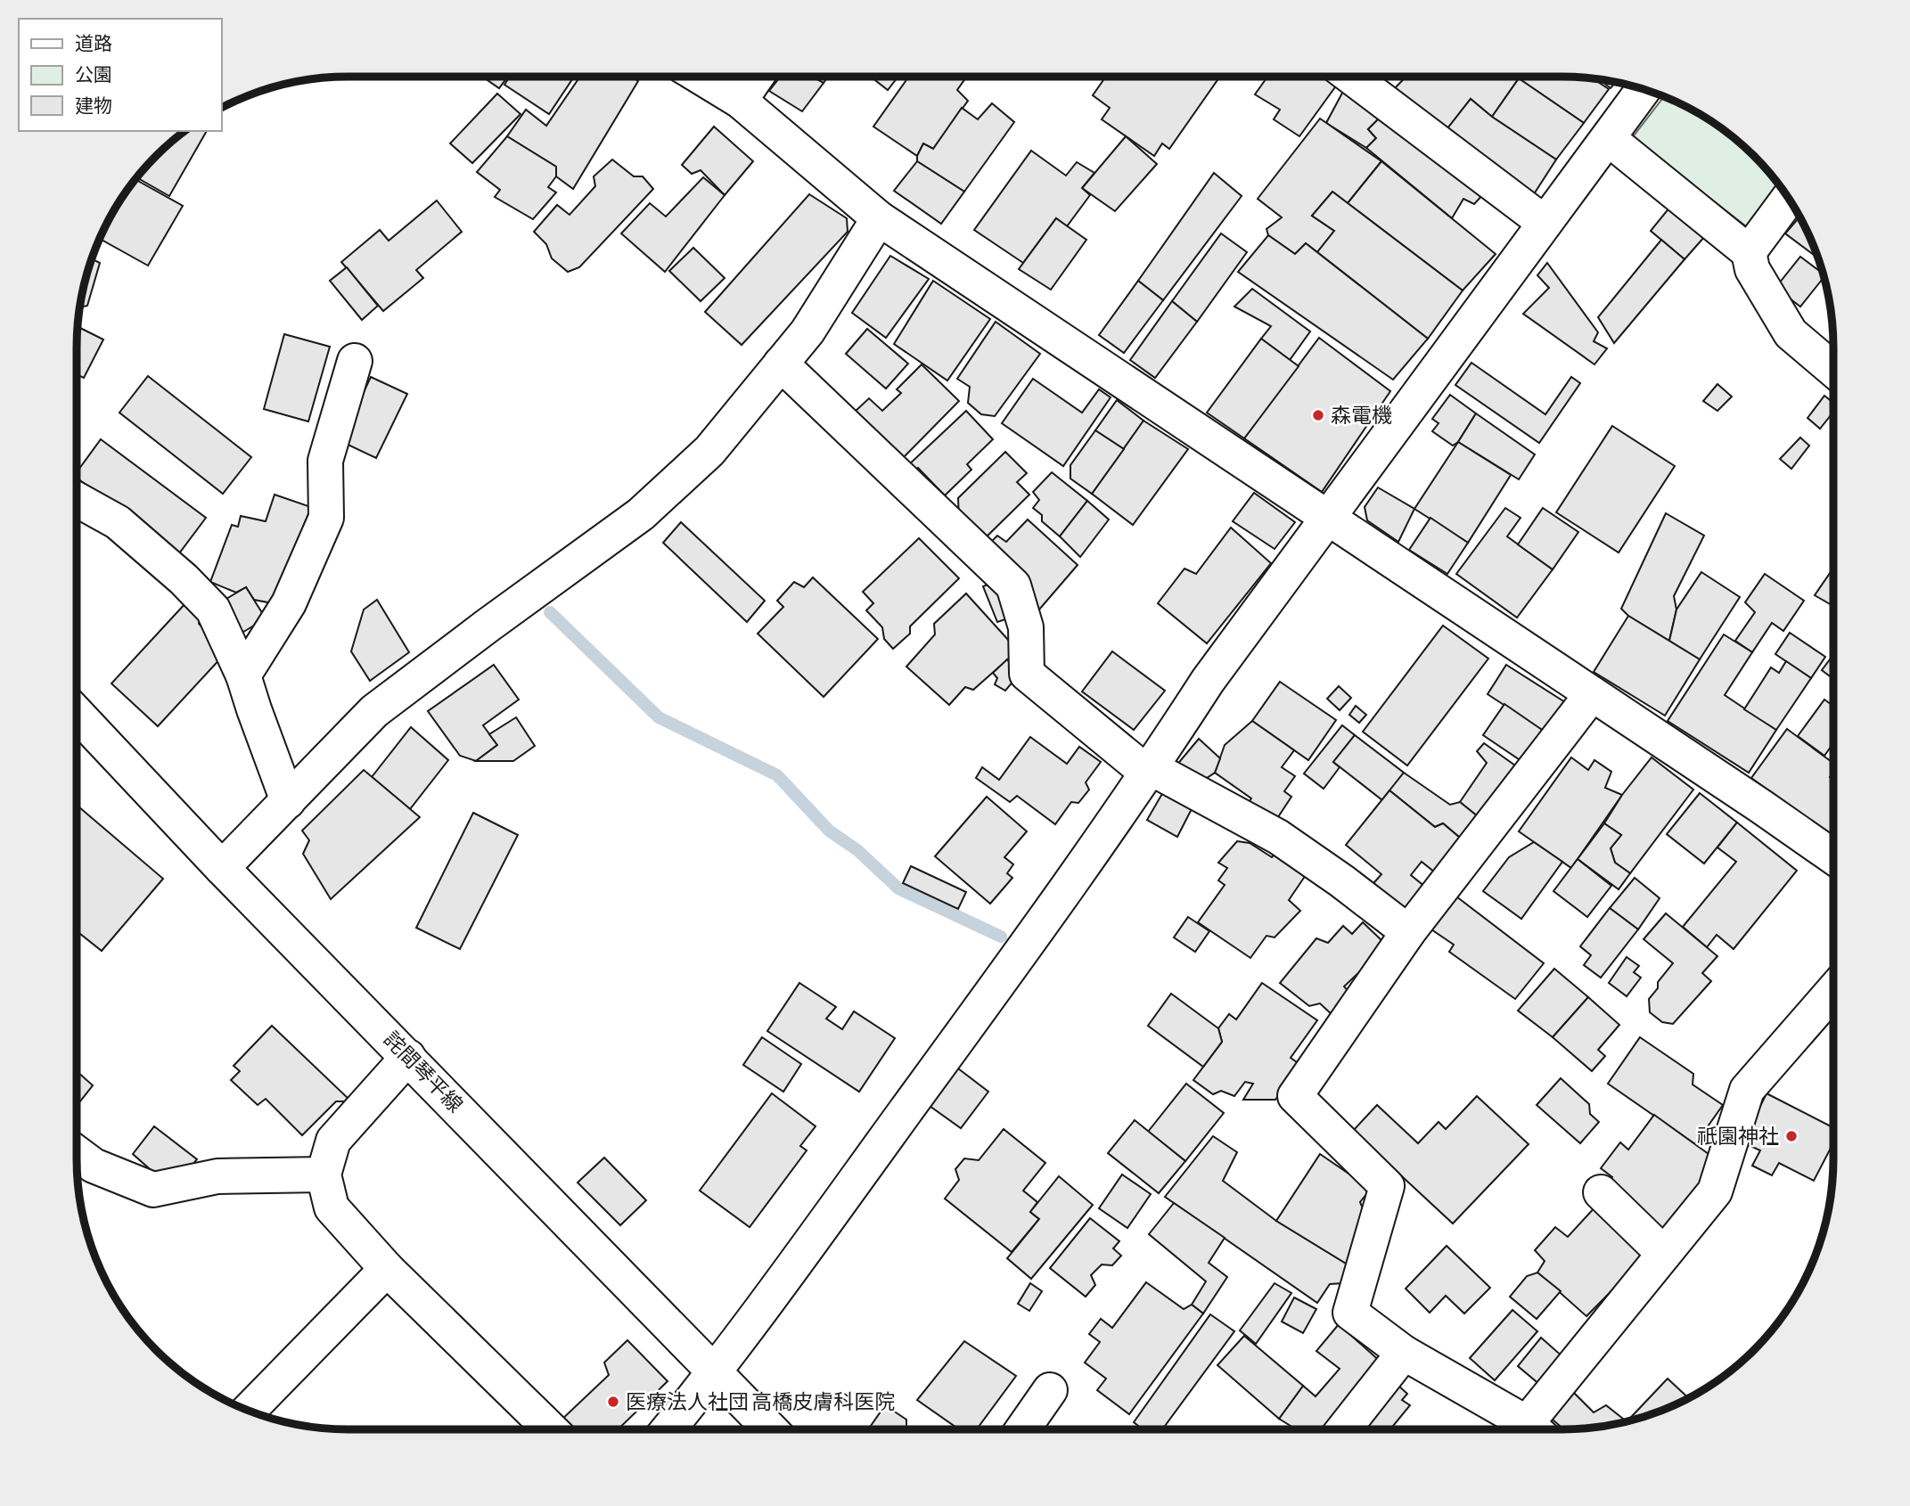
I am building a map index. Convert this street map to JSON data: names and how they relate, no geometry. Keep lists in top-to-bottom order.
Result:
{
  "streets": {
    "street": ["詫間琴平線"]
  },
  "places": ["森電機", "祇園神社", "医療法人社団 高橋皮膚科医院"],
  "legend": ["道路", "公園", "建物"]
}
